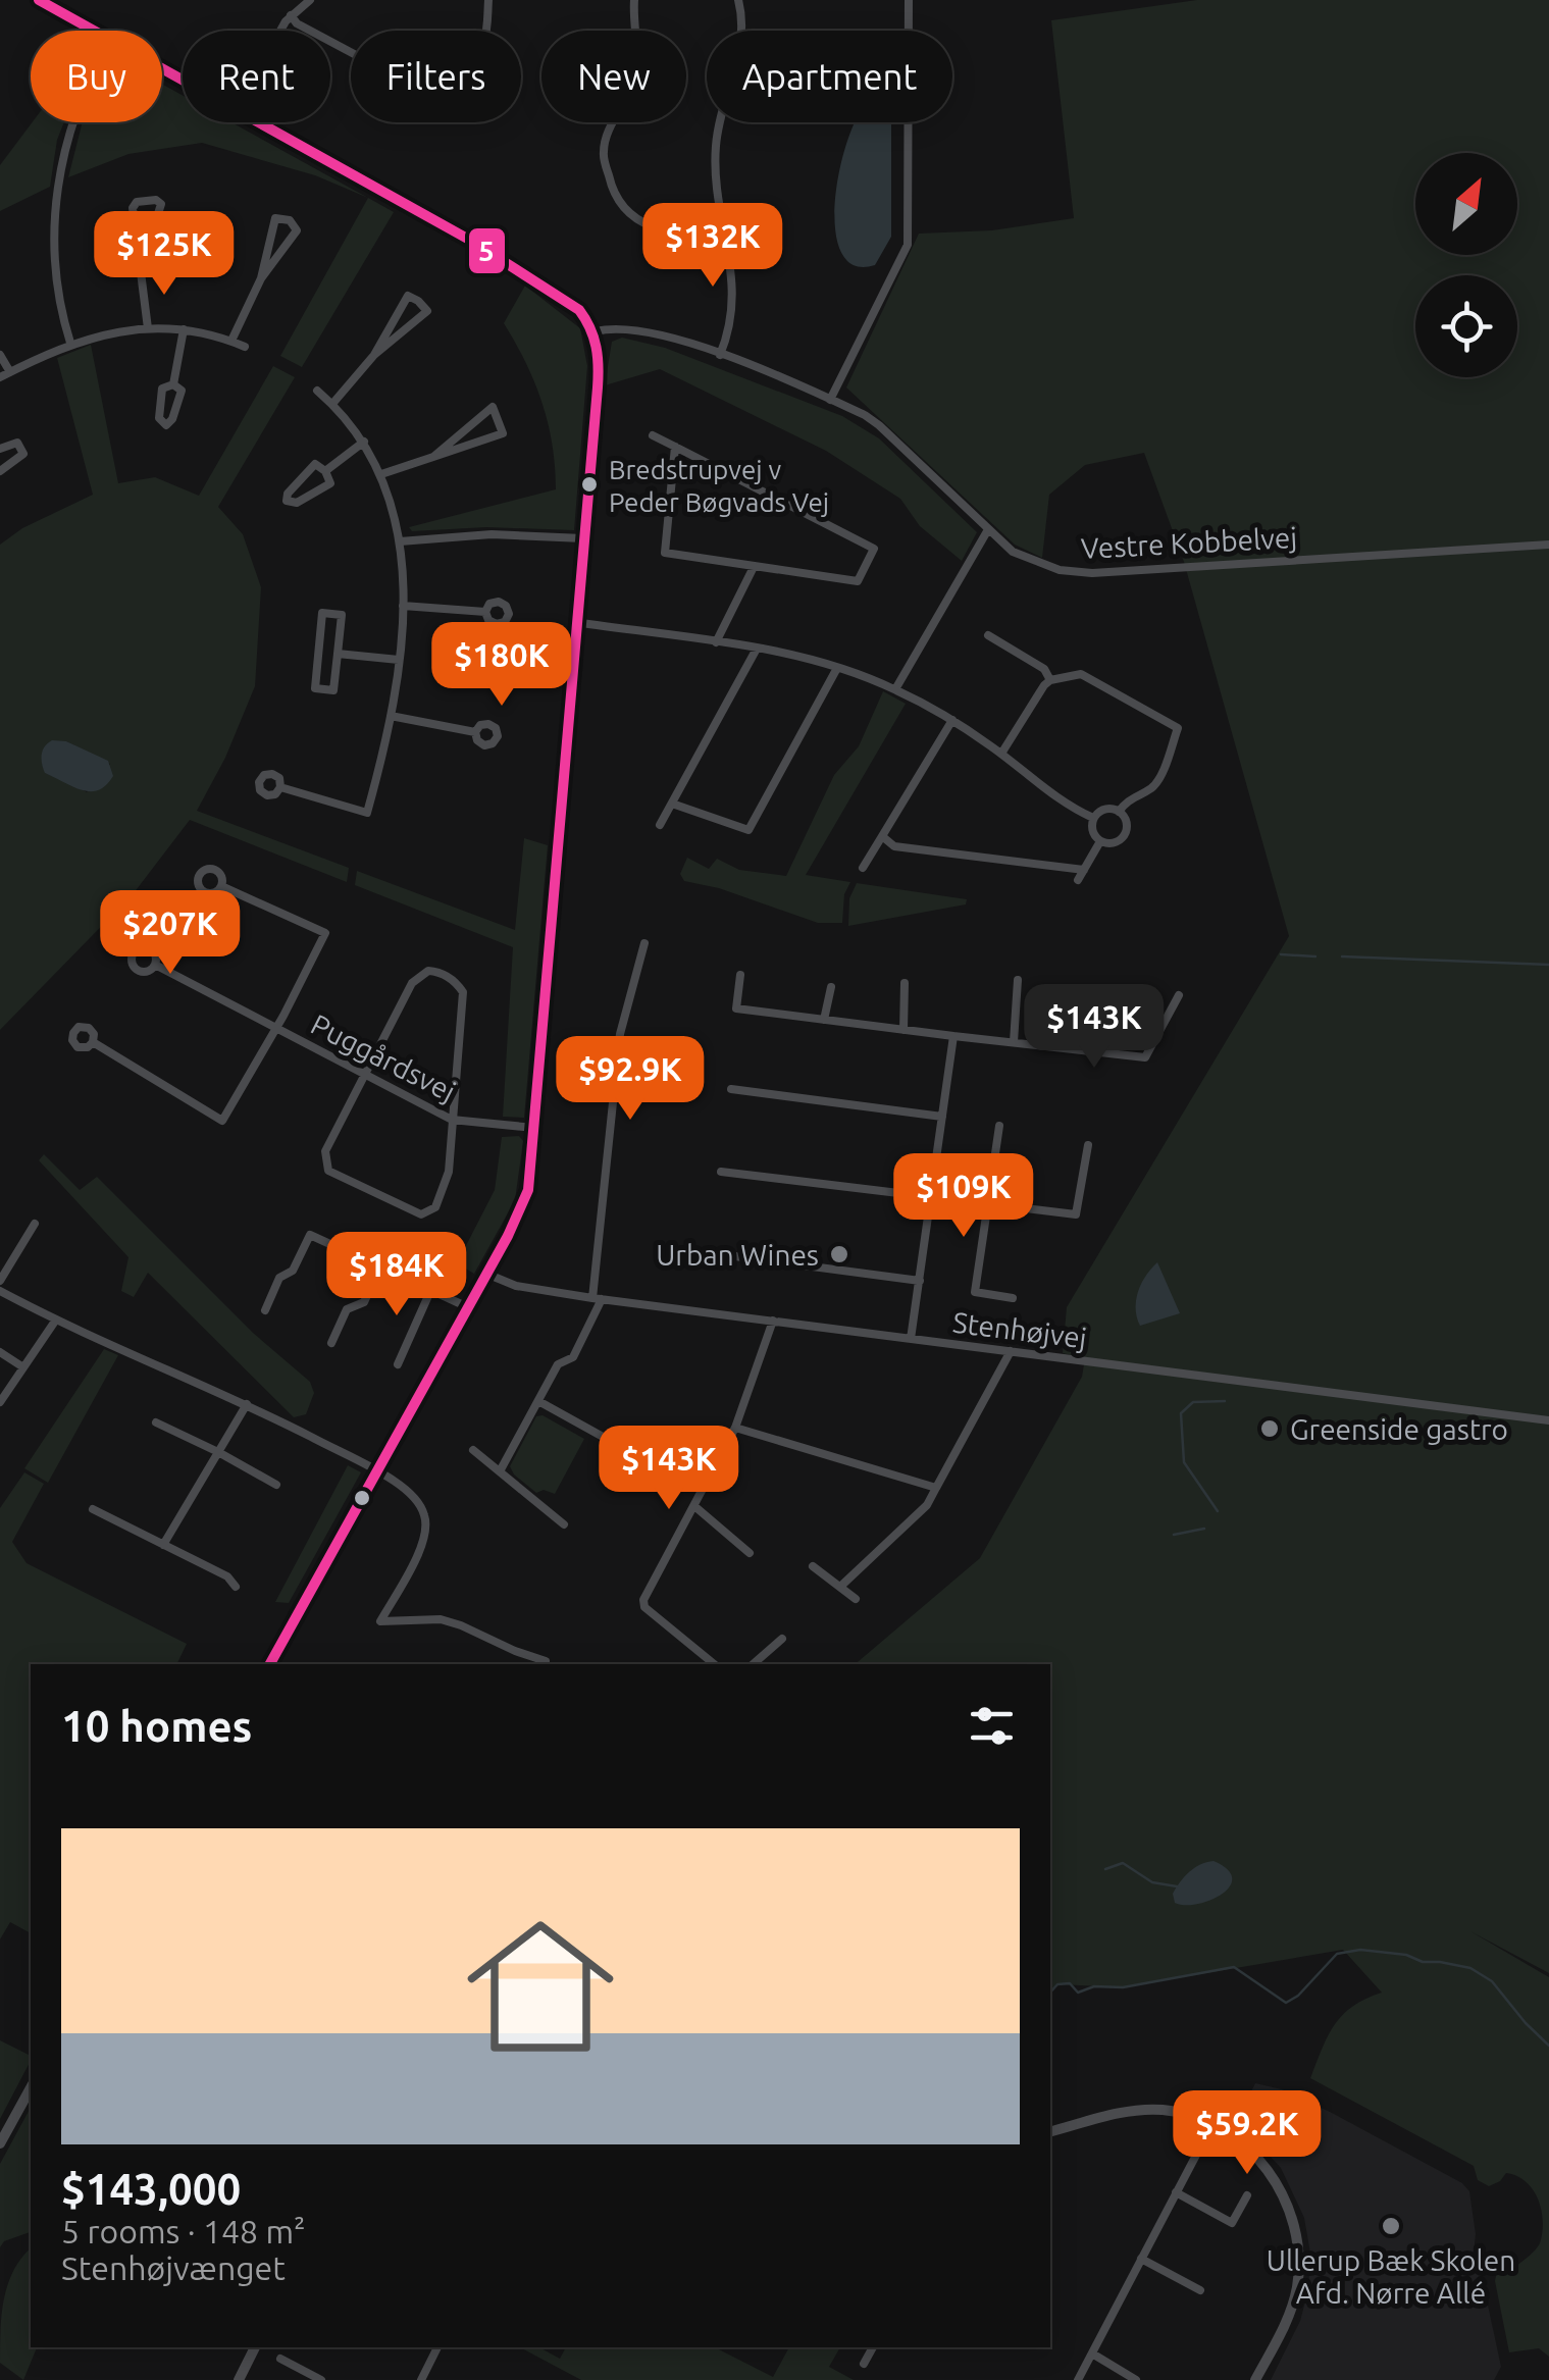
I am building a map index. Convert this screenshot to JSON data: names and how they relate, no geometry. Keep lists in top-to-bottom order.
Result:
{
  "streets": {
    "street": ["Vestre Kobbelvej", "Puggårdsvej", "Stenhøjvej"]
  },
  "places": [
    "Bredstrupvej v Peder Bøgvads Vej",
    "Urban Wines",
    "Greenside gastro",
    "Ullerup Bæk Skolen Afd. Nørre Allé"
  ],
  "lines": ["transit line 5"],
  "north": "top right",
  "page": {
    "chip": [
      "Buy",
      "Rent",
      "Filters",
      "New",
      "Apartment"
    ],
    "price": [
      "$132K",
      "$125K",
      "$180K",
      "$207K",
      "$143K",
      "$92.9K",
      "$109K",
      "$184K",
      "$143K",
      "$59.2K"
    ],
    "heading": "10 homes",
    "list": [
      {
        "name": "$143,000",
        "note": "5 rooms · 148 m² · Stenhøjvænget"
      }
    ]
  }
}
